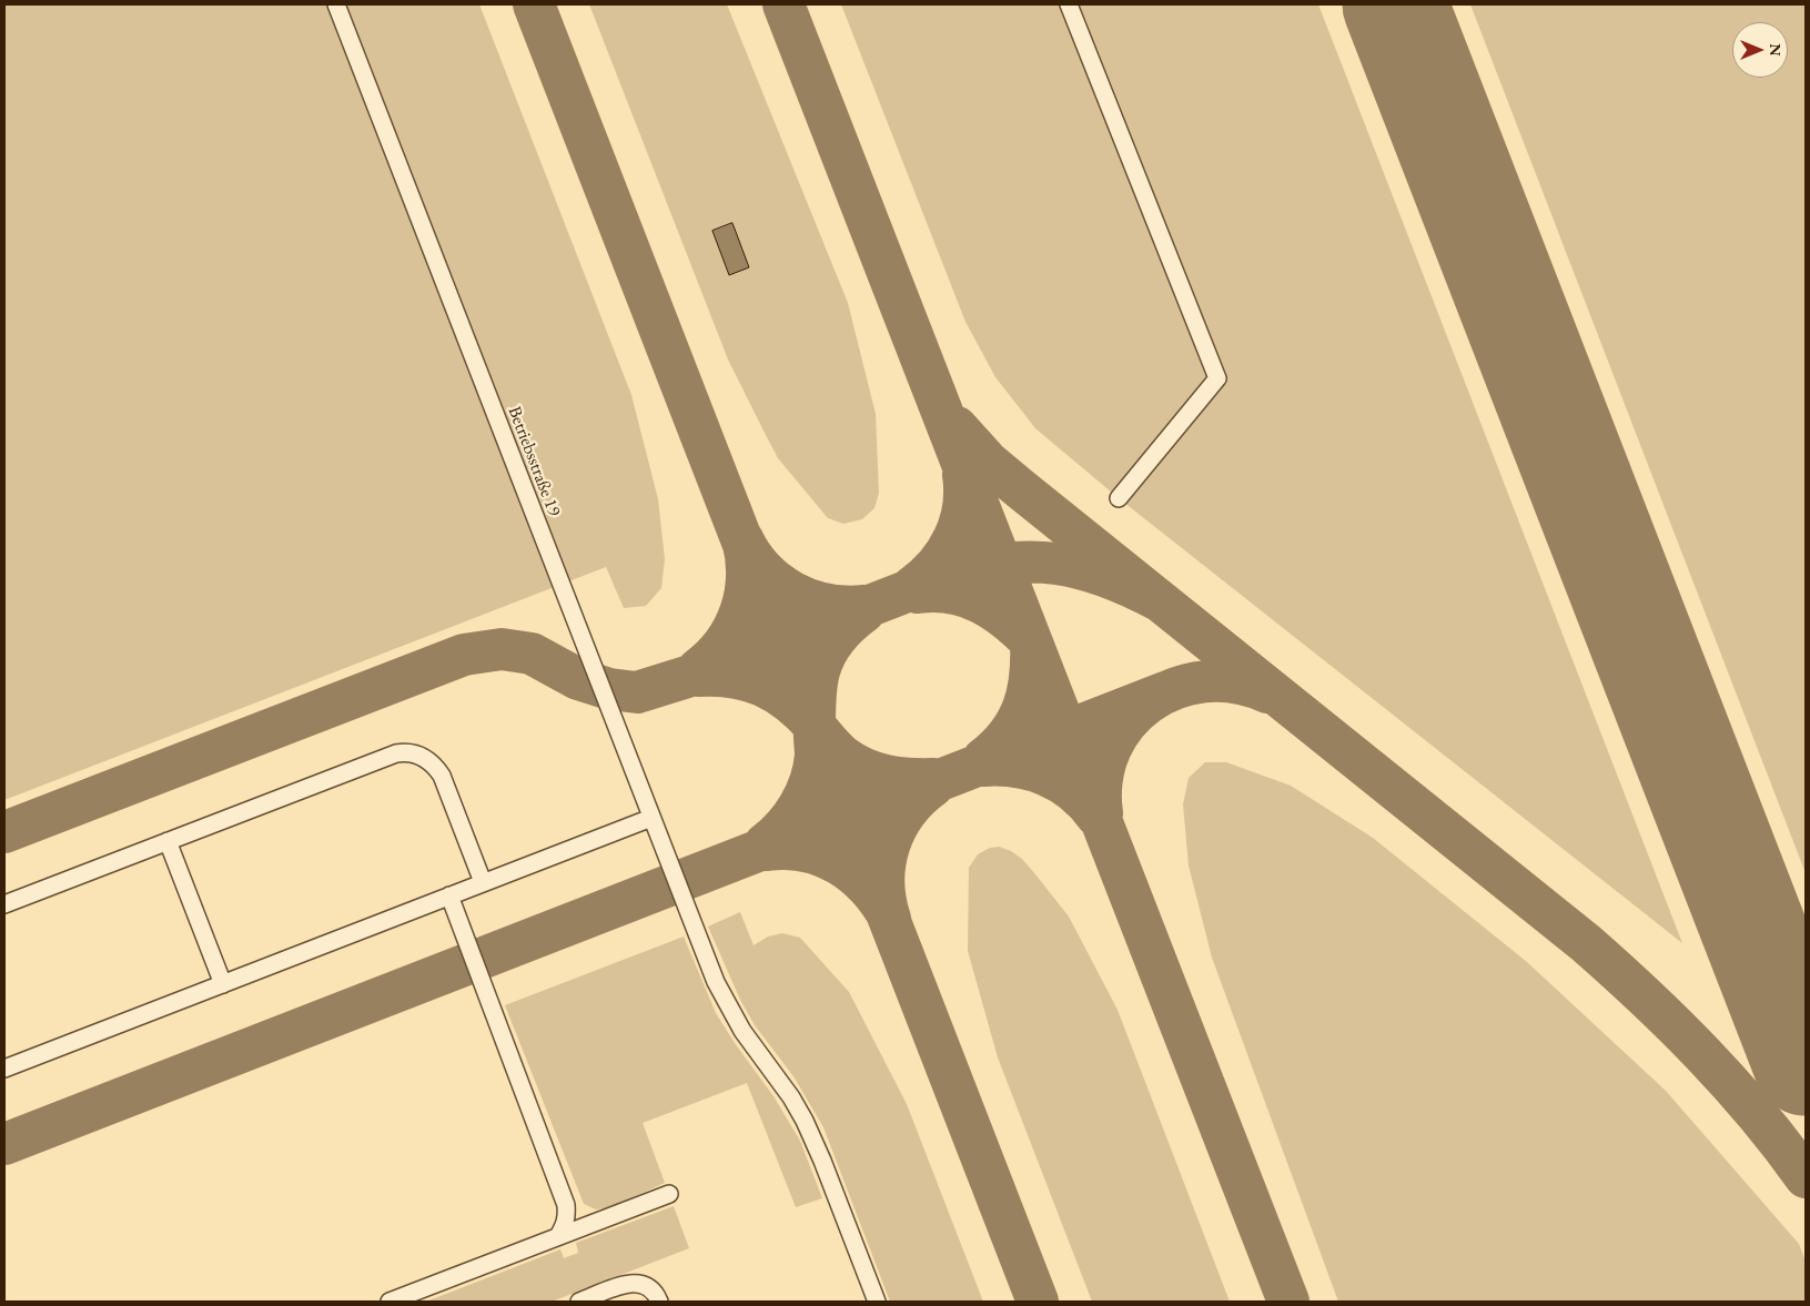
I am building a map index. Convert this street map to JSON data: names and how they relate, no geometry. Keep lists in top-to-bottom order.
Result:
{
  "streets": {
    "lane": ["Betriebsstraße 19"]
  },
  "north": "right"
}
